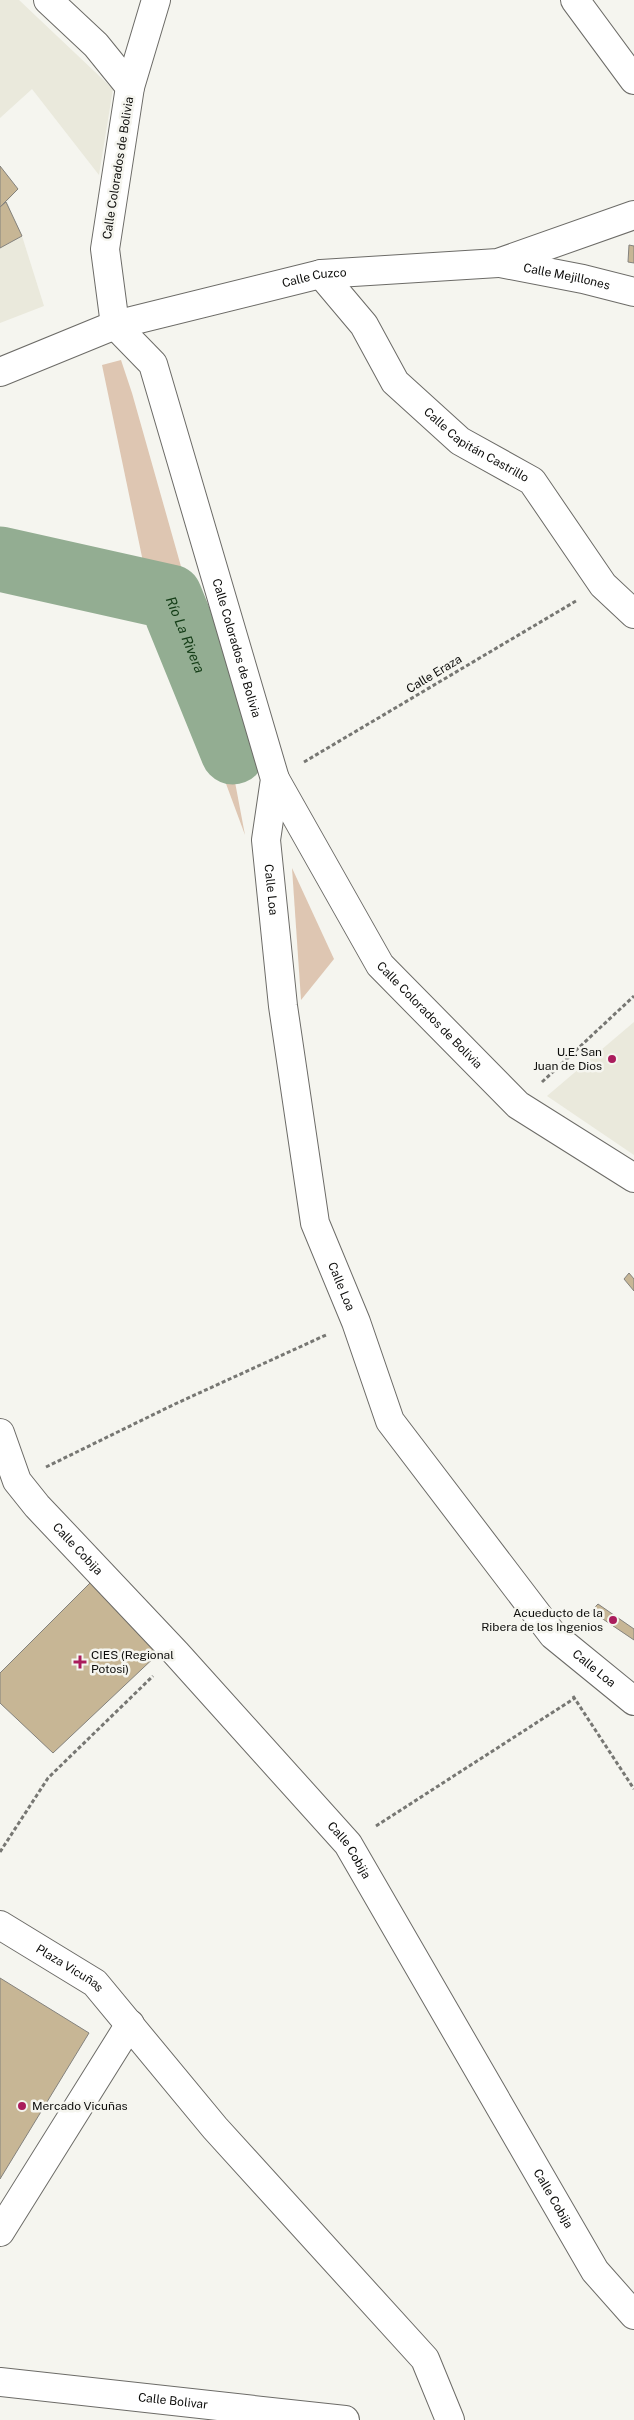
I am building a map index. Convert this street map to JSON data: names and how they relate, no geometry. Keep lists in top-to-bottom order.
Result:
{
  "streets": {
    "street": [
      "Calle Colorados de Bolivia",
      "Calle Mejillones",
      "Calle Cuzco",
      "Calle Capitán Castrillo",
      "Calle Loa",
      "Calle Cobija",
      "Plaza Vicuñas",
      "Calle Bolivar"
    ],
    "path": ["Calle Eraza"]
  },
  "crossings": [
    ["Calle Colorados de Bolivia", "Calle Cuzco"],
    ["Calle Colorados de Bolivia", "Calle Eraza"],
    ["Calle Colorados de Bolivia", "Calle Loa"],
    ["Calle Mejillones", "Calle Cuzco"],
    ["Calle Cuzco", "Calle Capitán Castrillo"],
    ["Calle Capitán Castrillo", "Calle Eraza"],
    ["Calle Eraza", "Calle Loa"]
  ],
  "water": ["Río La Rivera"],
  "places": {
    "other": ["U.E. San Juan de Dios", "Acueducto de la Ribera de los Ingenios", "Mercado Vicuñas"],
    "health": ["CIES (Regional Potosi)"]
  }
}
